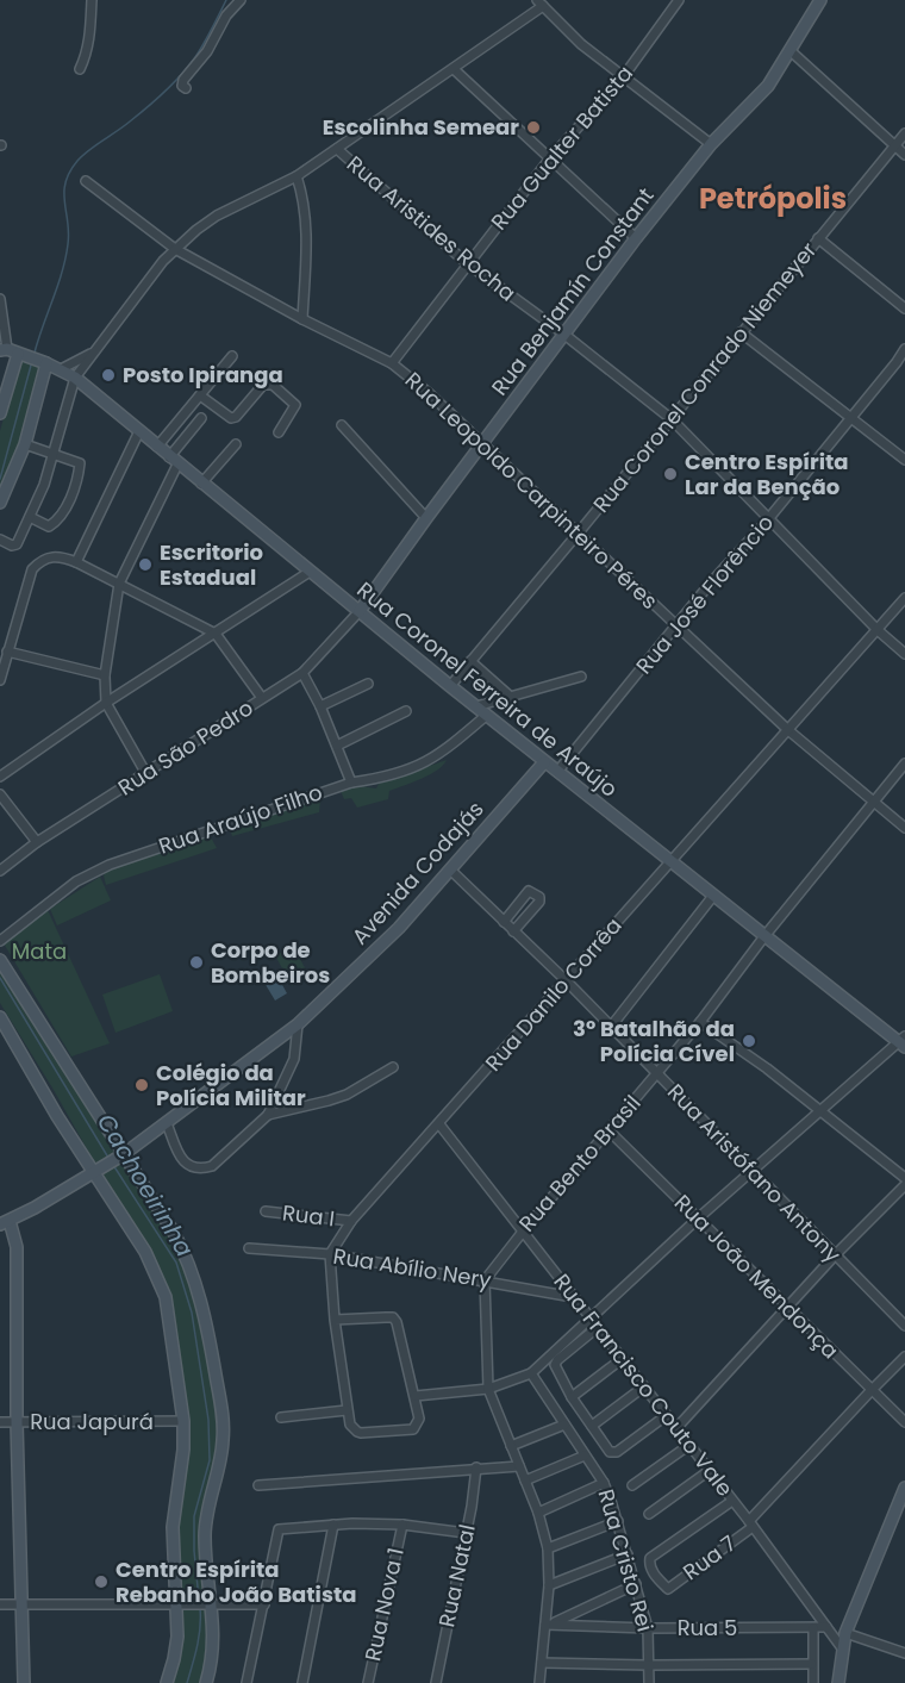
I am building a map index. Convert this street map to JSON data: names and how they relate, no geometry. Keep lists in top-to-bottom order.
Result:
{
  "streets": {
    "street": [
      "Rua Gualter Batista",
      "Rua Aristides Rocha",
      "Rua Benjamín Constant",
      "Rua Coronel Conrado Niemeyer",
      "Rua Leopoldo Carpinteiro Péres",
      "Rua José Florêncio",
      "Rua Coronel Ferreira de Araújo",
      "Rua São Pedro",
      "Rua Araújo Filho",
      "Avenida Codajás",
      "Rua Danilo Corrêa",
      "Rua Bento Brasil",
      "Rua Aristófano Antony",
      "Rua I",
      "Rua Abílio Nery",
      "Rua João Mendonça",
      "Rua Francisco Couto Vale",
      "Rua Japurá",
      "Rua 7",
      "Rua Cristo Rei",
      "Rua Natal",
      "Rua Nova 1",
      "Rua 5"
    ]
  },
  "crossings": [
    ["Rua Gualter Batista", "Rua Aristides Rocha"],
    ["Rua Gualter Batista", "Rua Leopoldo Carpinteiro Péres"],
    ["Rua Aristides Rocha", "Rua Benjamín Constant"],
    ["Rua Aristides Rocha", "Rua Coronel Conrado Niemeyer"],
    ["Rua Aristides Rocha", "Rua José Florêncio"],
    ["Rua Aristides Rocha", "Rua Danilo Corrêa"],
    ["Rua Benjamín Constant", "Rua Leopoldo Carpinteiro Péres"],
    ["Rua Benjamín Constant", "Rua Coronel Ferreira de Araújo"],
    ["Rua Benjamín Constant", "Rua São Pedro"],
    ["Rua Coronel Conrado Niemeyer", "Rua Leopoldo Carpinteiro Péres"],
    ["Rua Coronel Conrado Niemeyer", "Rua Coronel Ferreira de Araújo"],
    ["Rua Leopoldo Carpinteiro Péres", "Rua José Florêncio"],
    ["Rua Leopoldo Carpinteiro Péres", "Rua Danilo Corrêa"],
    ["Rua Leopoldo Carpinteiro Péres", "Rua Bento Brasil"],
    ["Rua José Florêncio", "Rua Coronel Ferreira de Araújo"],
    ["Rua Coronel Ferreira de Araújo", "Rua São Pedro"],
    ["Rua Coronel Ferreira de Araújo", "Rua Araújo Filho"],
    ["Rua Coronel Ferreira de Araújo", "Avenida Codajás"],
    ["Rua Coronel Ferreira de Araújo", "Rua Danilo Corrêa"],
    ["Rua Coronel Ferreira de Araújo", "Rua Bento Brasil"],
    ["Avenida Codajás", "Rua Aristófano Antony"],
    ["Rua Danilo Corrêa", "Rua Aristófano Antony"],
    ["Rua Danilo Corrêa", "Rua I"],
    ["Rua Danilo Corrêa", "Rua Abílio Nery"],
    ["Rua Danilo Corrêa", "Rua Francisco Couto Vale"],
    ["Rua Bento Brasil", "Rua Aristófano Antony"],
    ["Rua Bento Brasil", "Rua Abílio Nery"],
    ["Rua Bento Brasil", "Rua João Mendonça"],
    ["Rua Bento Brasil", "Rua Francisco Couto Vale"],
    ["Rua Abílio Nery", "Rua Francisco Couto Vale"],
    ["Rua João Mendonça", "Rua 7"],
    ["Rua Francisco Couto Vale", "Rua 7"],
    ["Rua Francisco Couto Vale", "Rua 5"],
    ["Rua Cristo Rei", "Rua 5"]
  ],
  "districts": ["Petrópolis"],
  "water": ["Cachoeirinha"],
  "parks": ["Mata"],
  "places": [
    "Escolinha Semear",
    "Posto Ipiranga",
    "Centro Espírita Lar da Benção",
    "Escritorio Estadual",
    "Corpo de Bombeiros",
    "3º Batalhão da Polícia Cível",
    "Colégio da Polícia Militar",
    "Centro Espírita Rebanho João Batista"
  ]
}
